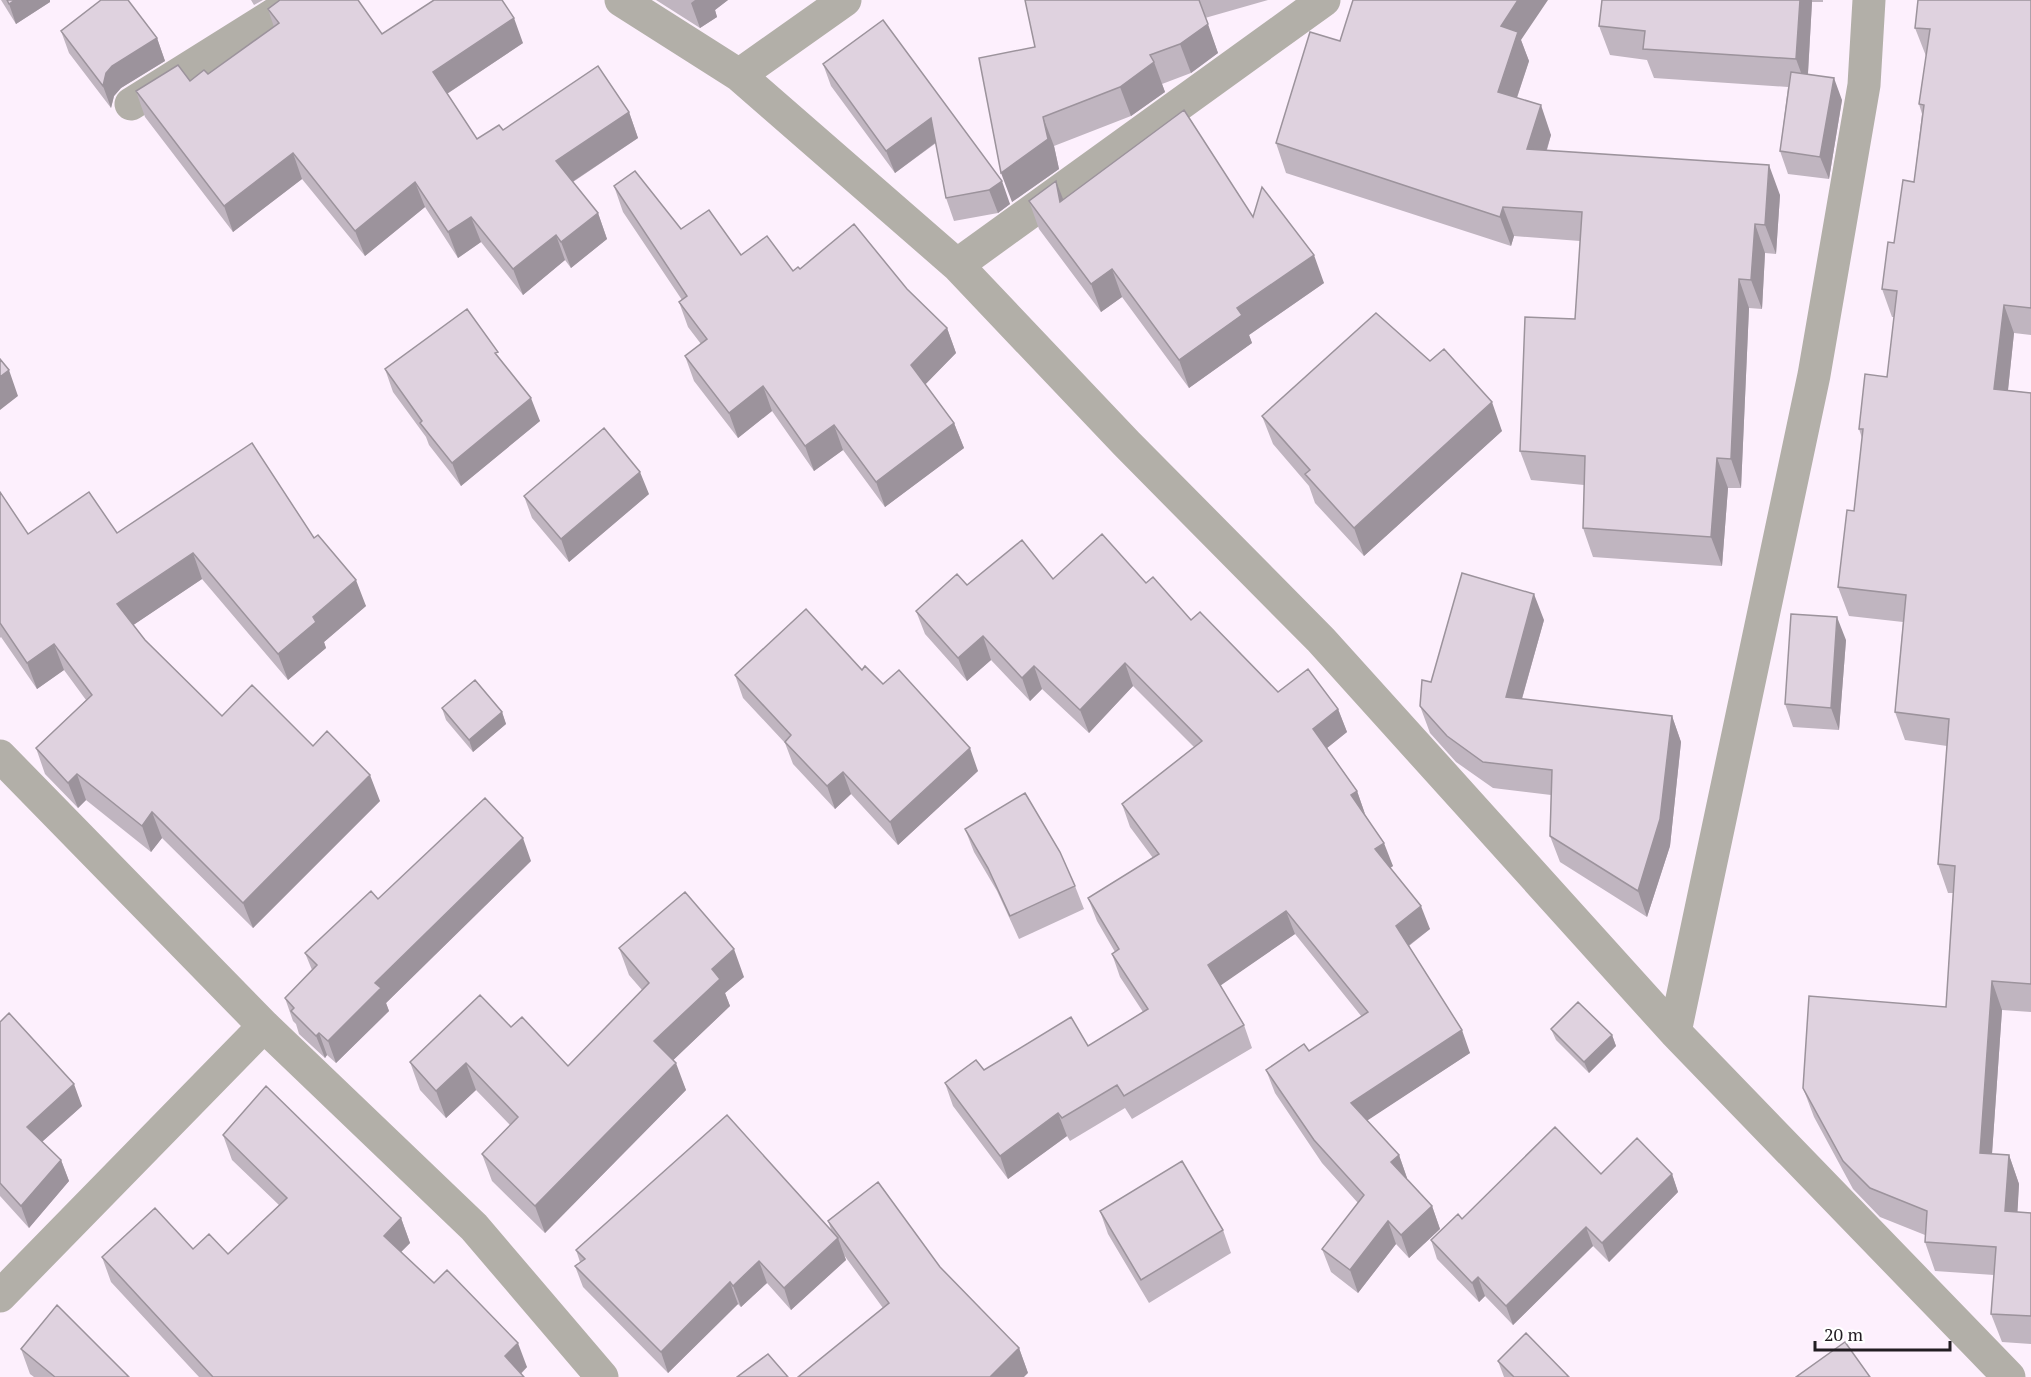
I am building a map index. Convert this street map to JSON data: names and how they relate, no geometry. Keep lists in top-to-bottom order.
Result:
{
  "scale_bar": "20 m"
}
